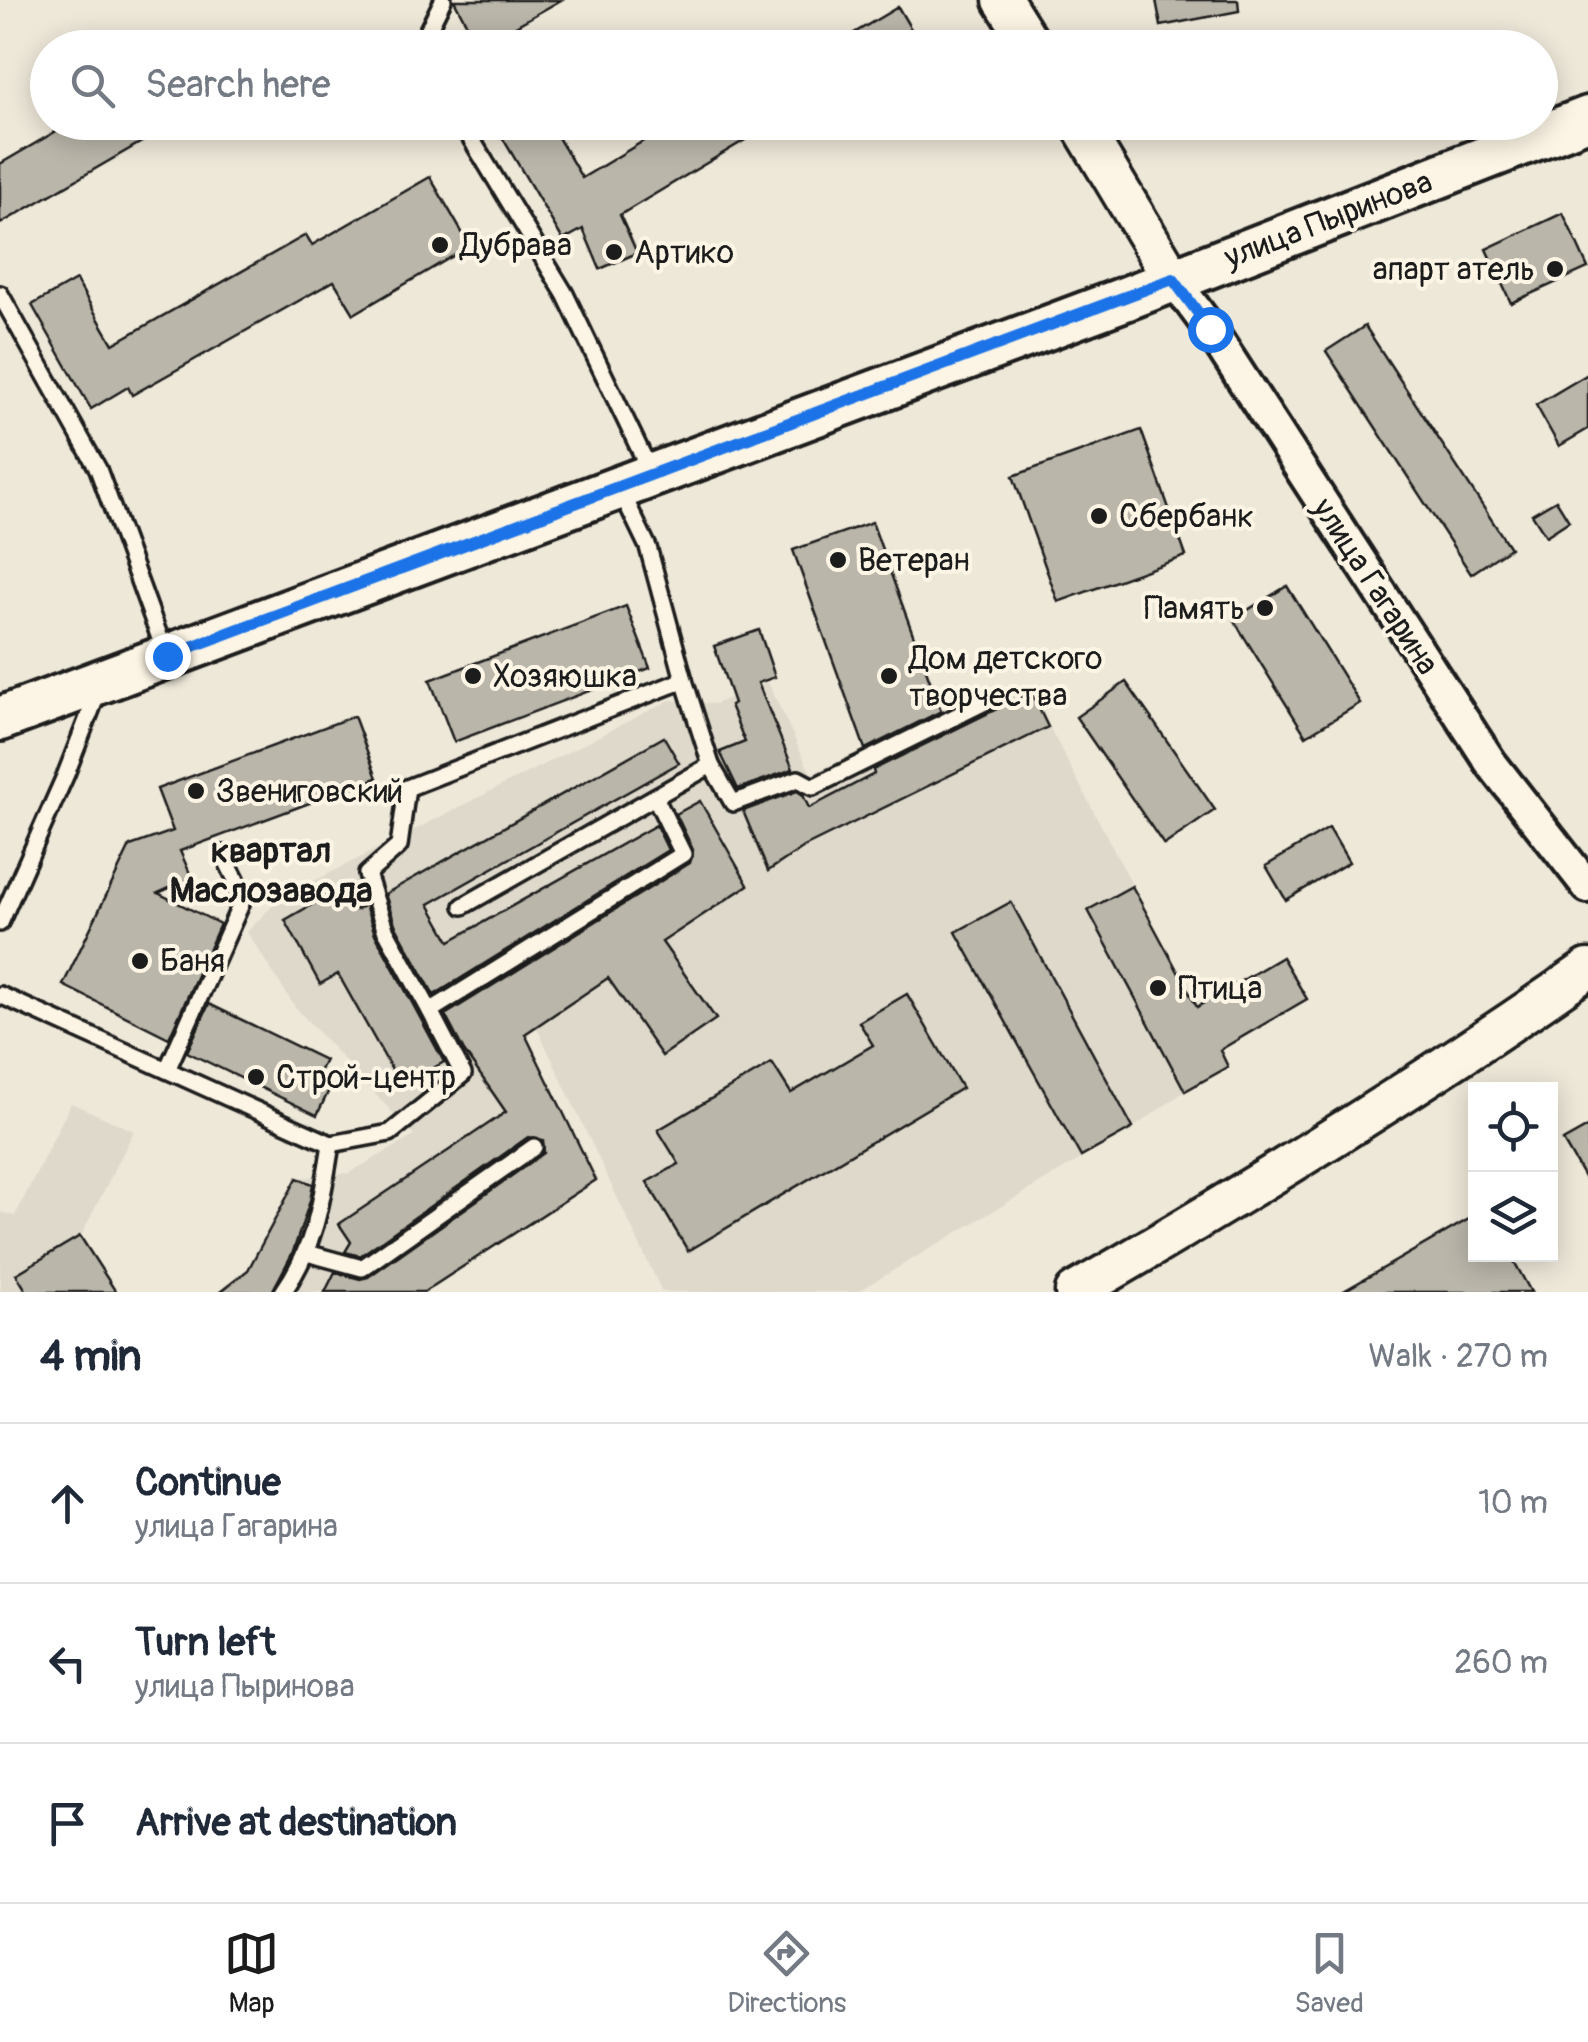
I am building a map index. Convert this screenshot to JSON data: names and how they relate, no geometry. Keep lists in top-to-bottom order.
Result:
{
  "streets": {
    "main road": ["улица Пыринова"],
    "street": ["улица Гагарина"]
  },
  "crossings": [
    ["улица Пыринова", "улица Гагарина"]
  ],
  "districts": ["квартал Маслозавода"],
  "places": [
    "Дубрава",
    "Артико",
    "апарт атель",
    "Сбербанк",
    "Ветеран",
    "Память",
    "Хозяюшка",
    "Дом детского творчества",
    "Звениговский",
    "Баня",
    "Птица",
    "Строй-центр"
  ],
  "page": {
    "search": "Search here",
    "heading": ["4 min", "Walk · 270 m"],
    "list": [
      ["Continue", "улица Гагарина", "10 m"],
      ["Turn left", "улица Пыринова", "260 m"],
      "Arrive at destination"
    ],
    "nav": ["Map", "Directions", "Saved"]
  }
}
